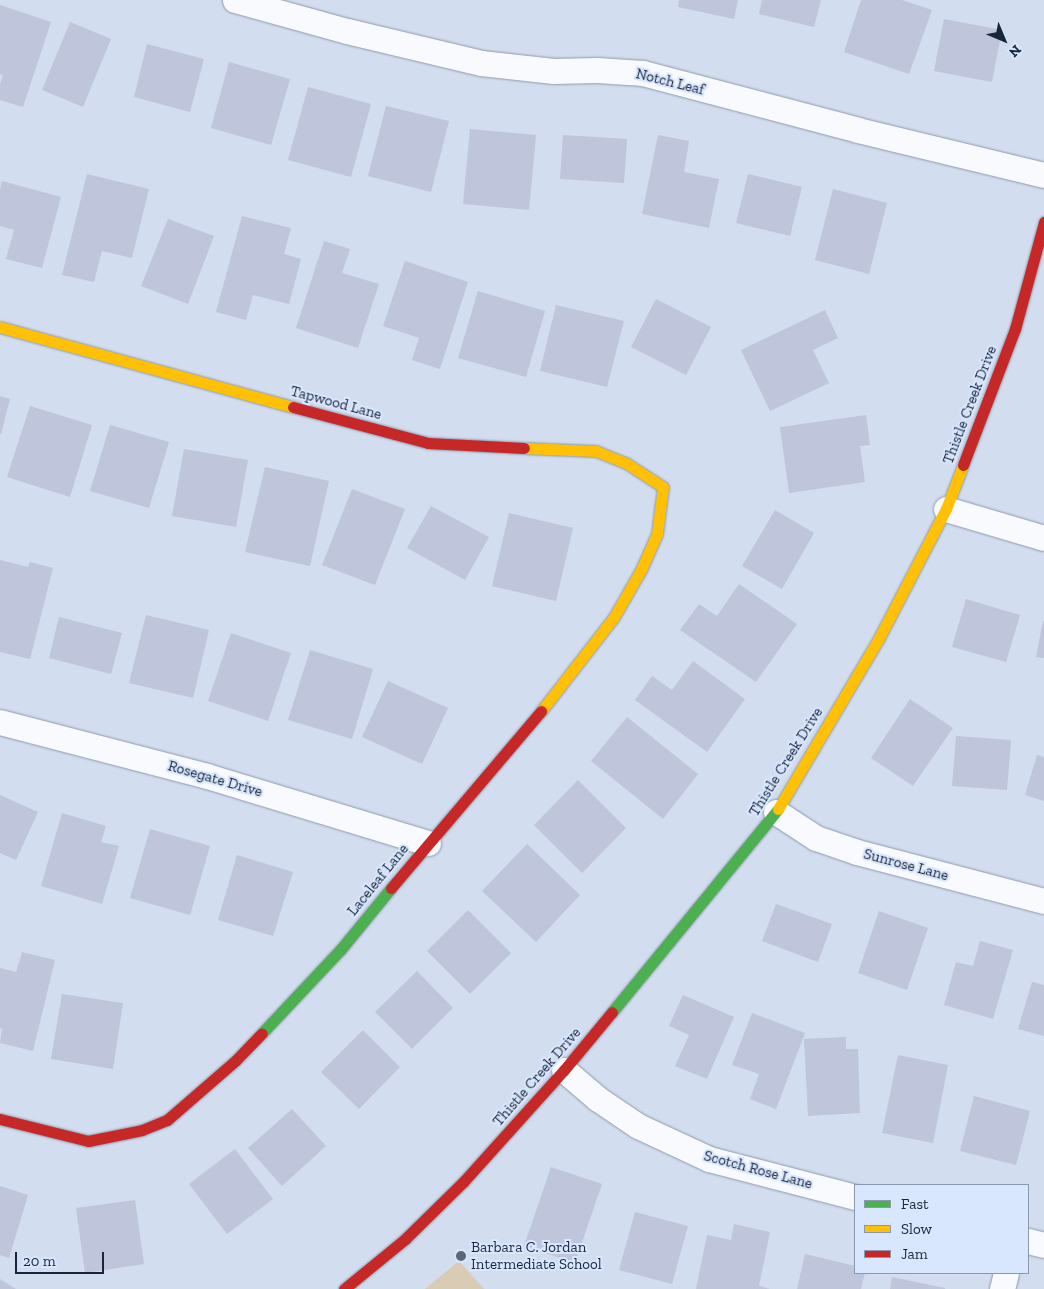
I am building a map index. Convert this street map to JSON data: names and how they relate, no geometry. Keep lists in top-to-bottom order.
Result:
{
  "streets": {
    "street": [
      "Notch Leaf",
      "Tapwood Lane",
      "Thistle Creek Drive",
      "Rosegate Drive",
      "Sunrose Lane",
      "Laceleaf Lane",
      "Scotch Rose Lane"
    ]
  },
  "crossings": [
    ["Tapwood Lane", "Laceleaf Lane"],
    ["Thistle Creek Drive", "Sunrose Lane"],
    ["Thistle Creek Drive", "Scotch Rose Lane"],
    ["Rosegate Drive", "Laceleaf Lane"]
  ],
  "places": ["Barbara C. Jordan Intermediate School"],
  "legend": ["Fast", "Slow", "Jam"],
  "scale_bar": "20 m",
  "north": "bottom right"
}
